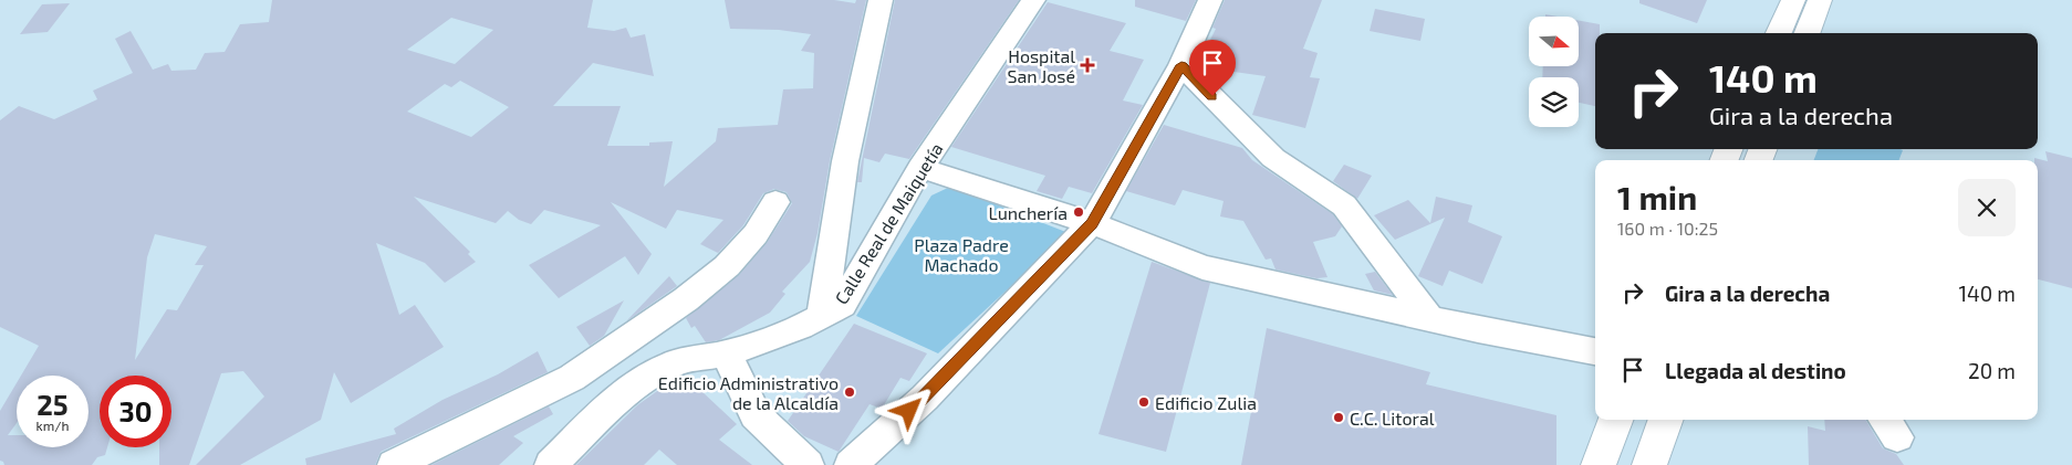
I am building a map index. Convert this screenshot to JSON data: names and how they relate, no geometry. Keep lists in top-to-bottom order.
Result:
{
  "streets": {
    "street": ["Calle Real de Maiquetía"]
  },
  "parks": ["Plaza Padre Machado"],
  "places": {
    "health": ["Hospital San José"],
    "other": [
      "Lunchería",
      "Edificio Administrativo de la Alcaldía",
      "Edificio Zulia",
      "C.C. Litoral"
    ]
  },
  "north": "right",
  "page": {
    "turn": ["140 m", "Gira a la derecha"],
    "heading": ["1 min", "160 m · 10:25"],
    "list": [
      {
        "name": "Gira a la derecha",
        "value": "140 m"
      },
      {
        "name": "Llegada al destino",
        "value": "20 m"
      }
    ],
    "speed": "25 km/h",
    "limit": "30"
  }
}
